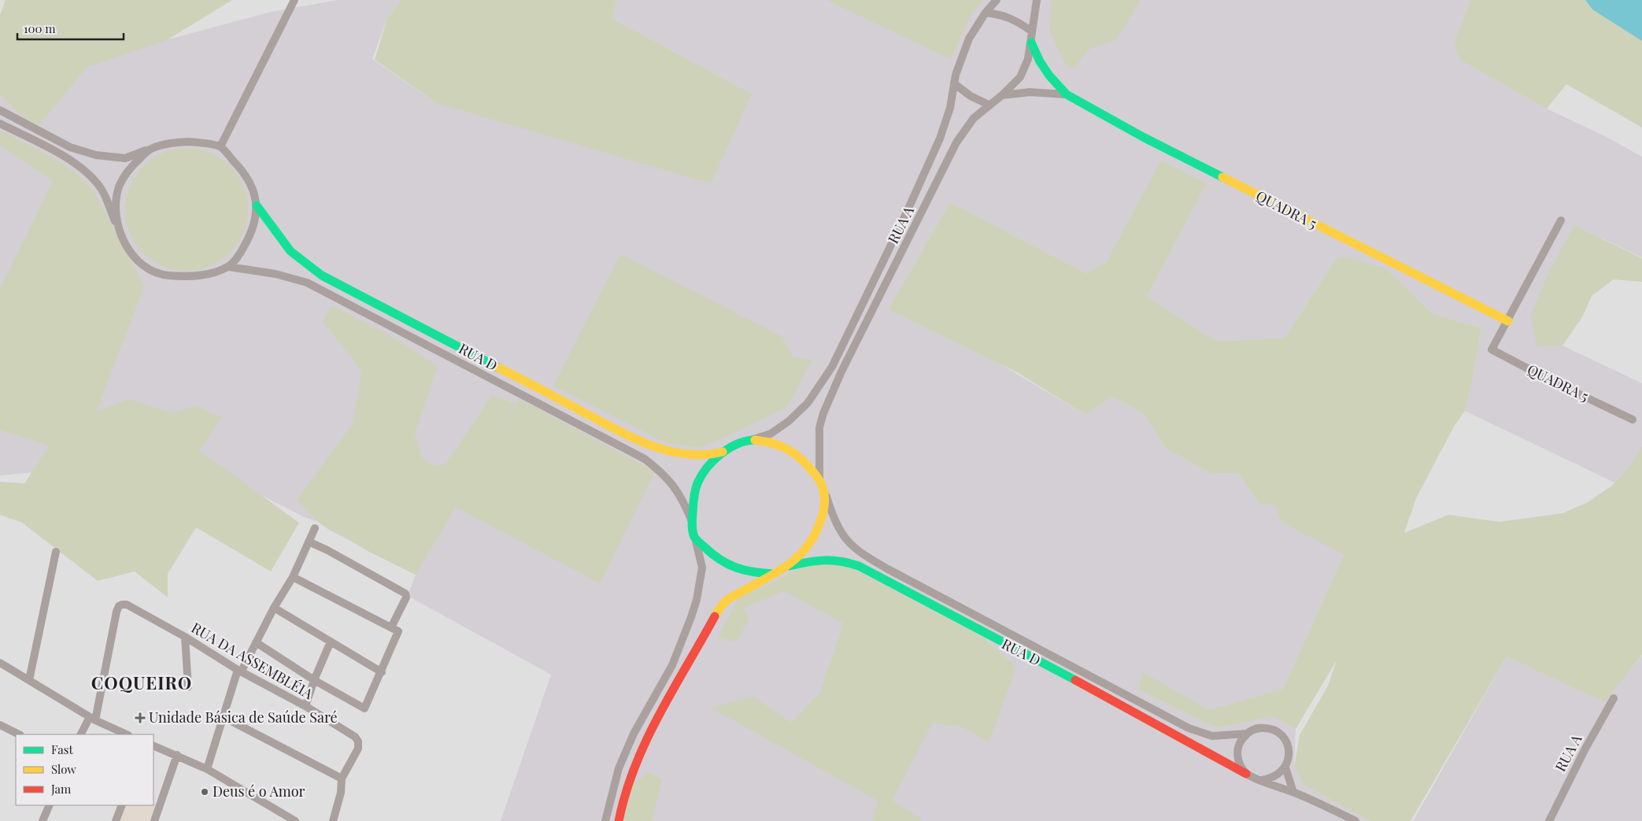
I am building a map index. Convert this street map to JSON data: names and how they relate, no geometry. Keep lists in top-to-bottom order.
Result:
{
  "streets": {
    "street": [
      "QUADRA 5",
      "RUA A",
      "RUA D",
      "RUA DA ASSEMBLÉIA"
    ]
  },
  "crossings": [
    ["QUADRA 5", "RUA A"],
    ["RUA A", "RUA D"]
  ],
  "districts": ["COQUEIRO"],
  "places": {
    "health": ["Unidade Básica de Saúde Saré"],
    "other": ["Deus é o Amor"]
  },
  "legend": ["Fast", "Slow", "Jam"],
  "scale_bar": "100 m"
}
